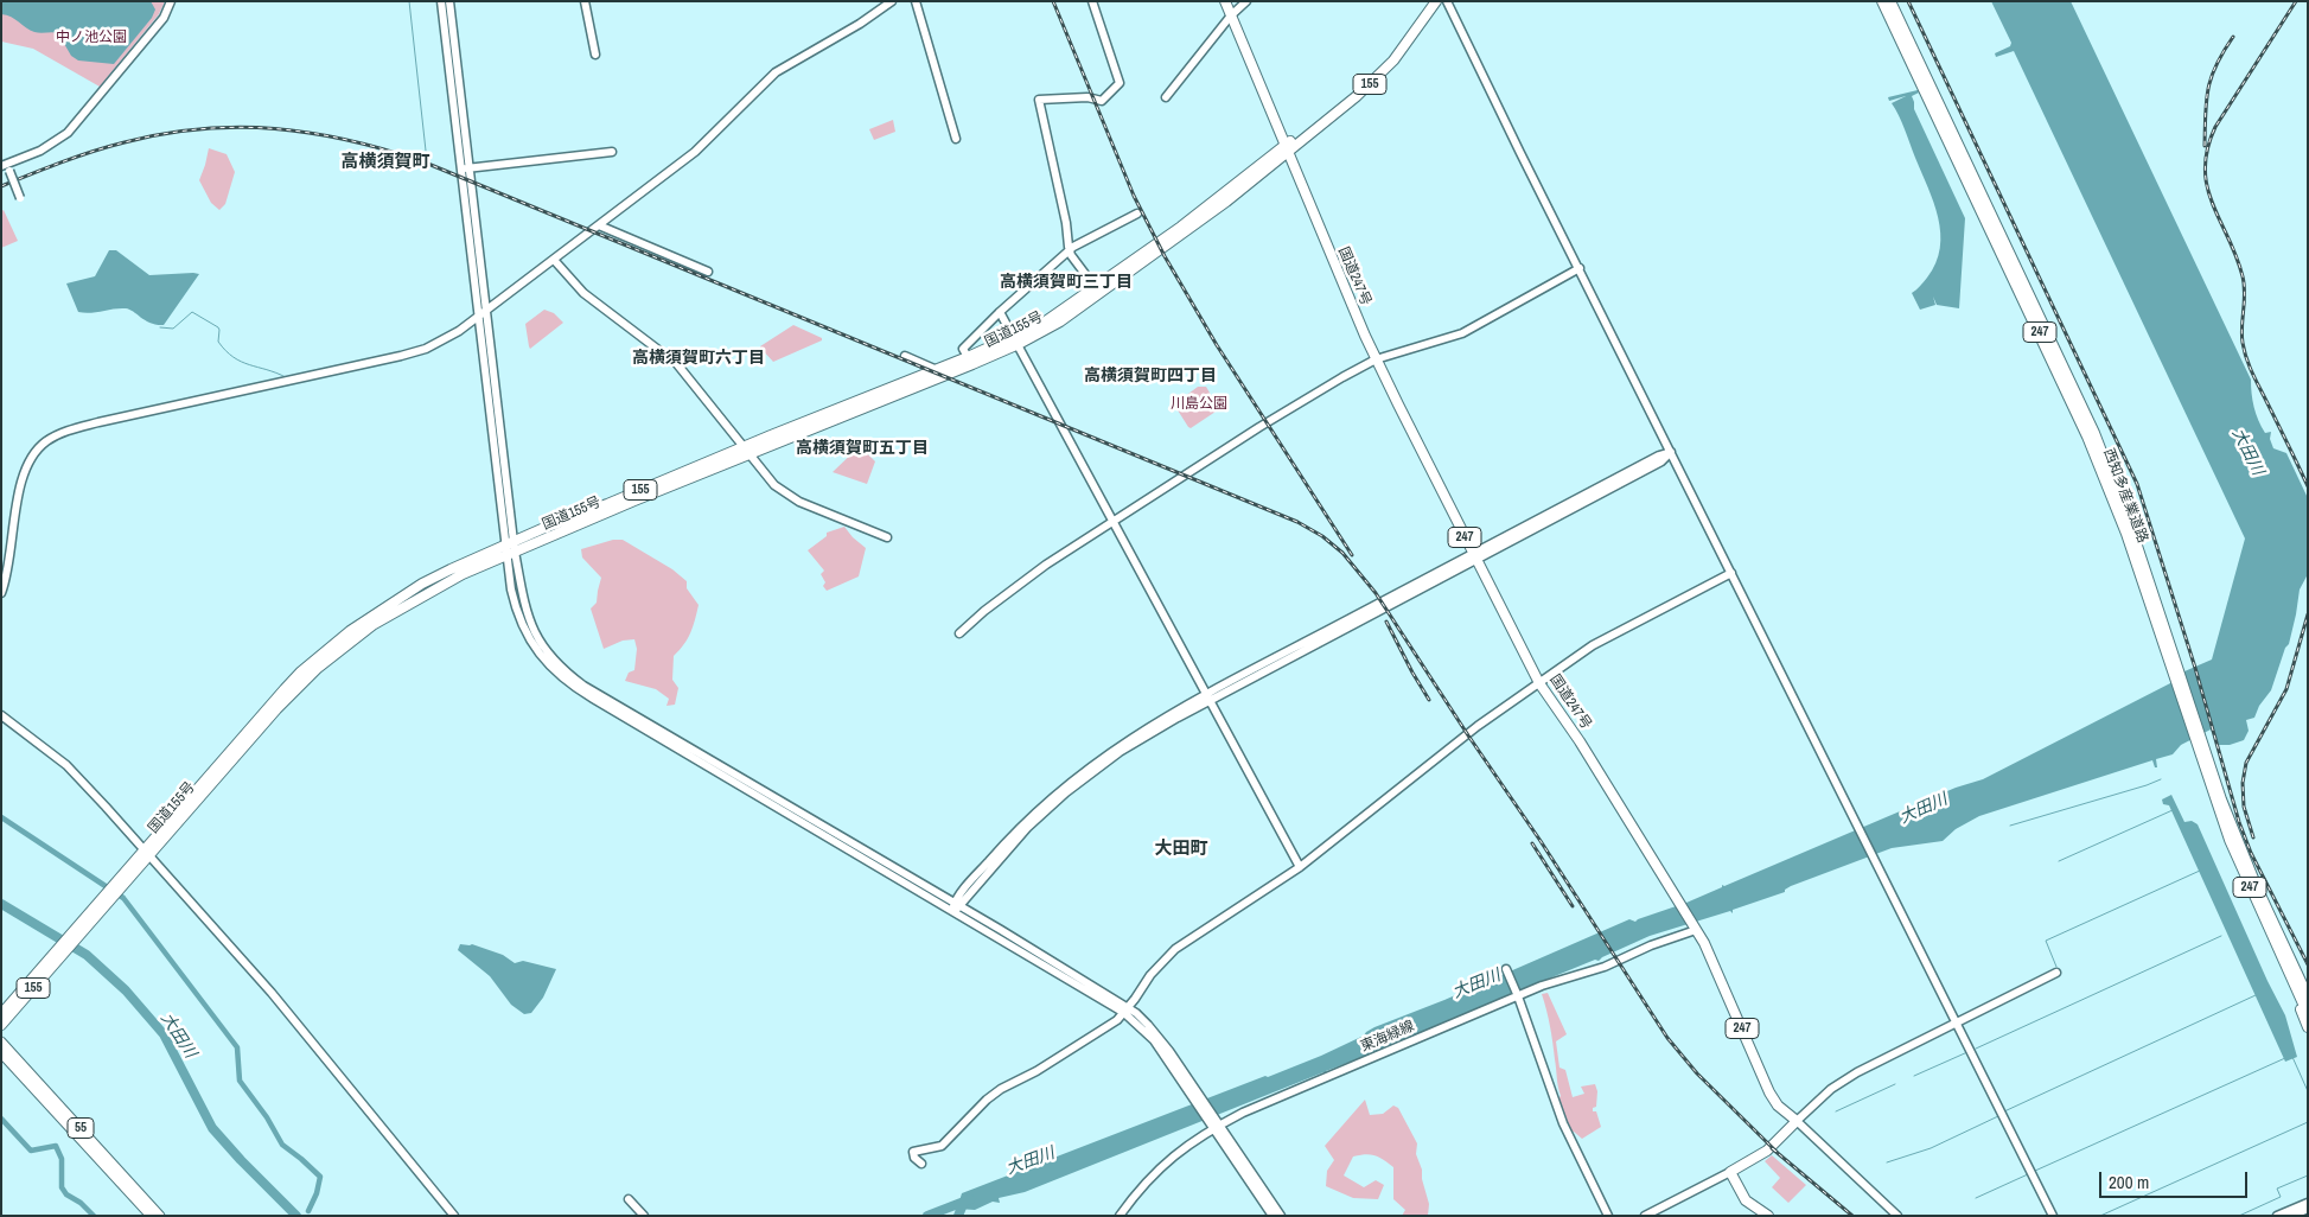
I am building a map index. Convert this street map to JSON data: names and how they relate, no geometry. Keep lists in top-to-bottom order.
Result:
{
  "streets": {
    "highway": [
      "155",
      "国道247号",
      "国道155号",
      "247",
      "西知多産業道路"
    ],
    "main road": ["55"],
    "street": ["東海緑線"]
  },
  "crossings": [
    ["国道247号", "国道155号"],
    ["国道247号", "東海緑線"],
    ["247", "西知多産業道路"]
  ],
  "districts": [
    "高横須賀町",
    "高横須賀町三丁目",
    "高横須賀町六丁目",
    "高横須賀町四丁目",
    "高横須賀町五丁目",
    "大田町"
  ],
  "water": ["大田川"],
  "parks": ["中ノ池公園", "川島公園"],
  "scale_bar": "200 m"
}
